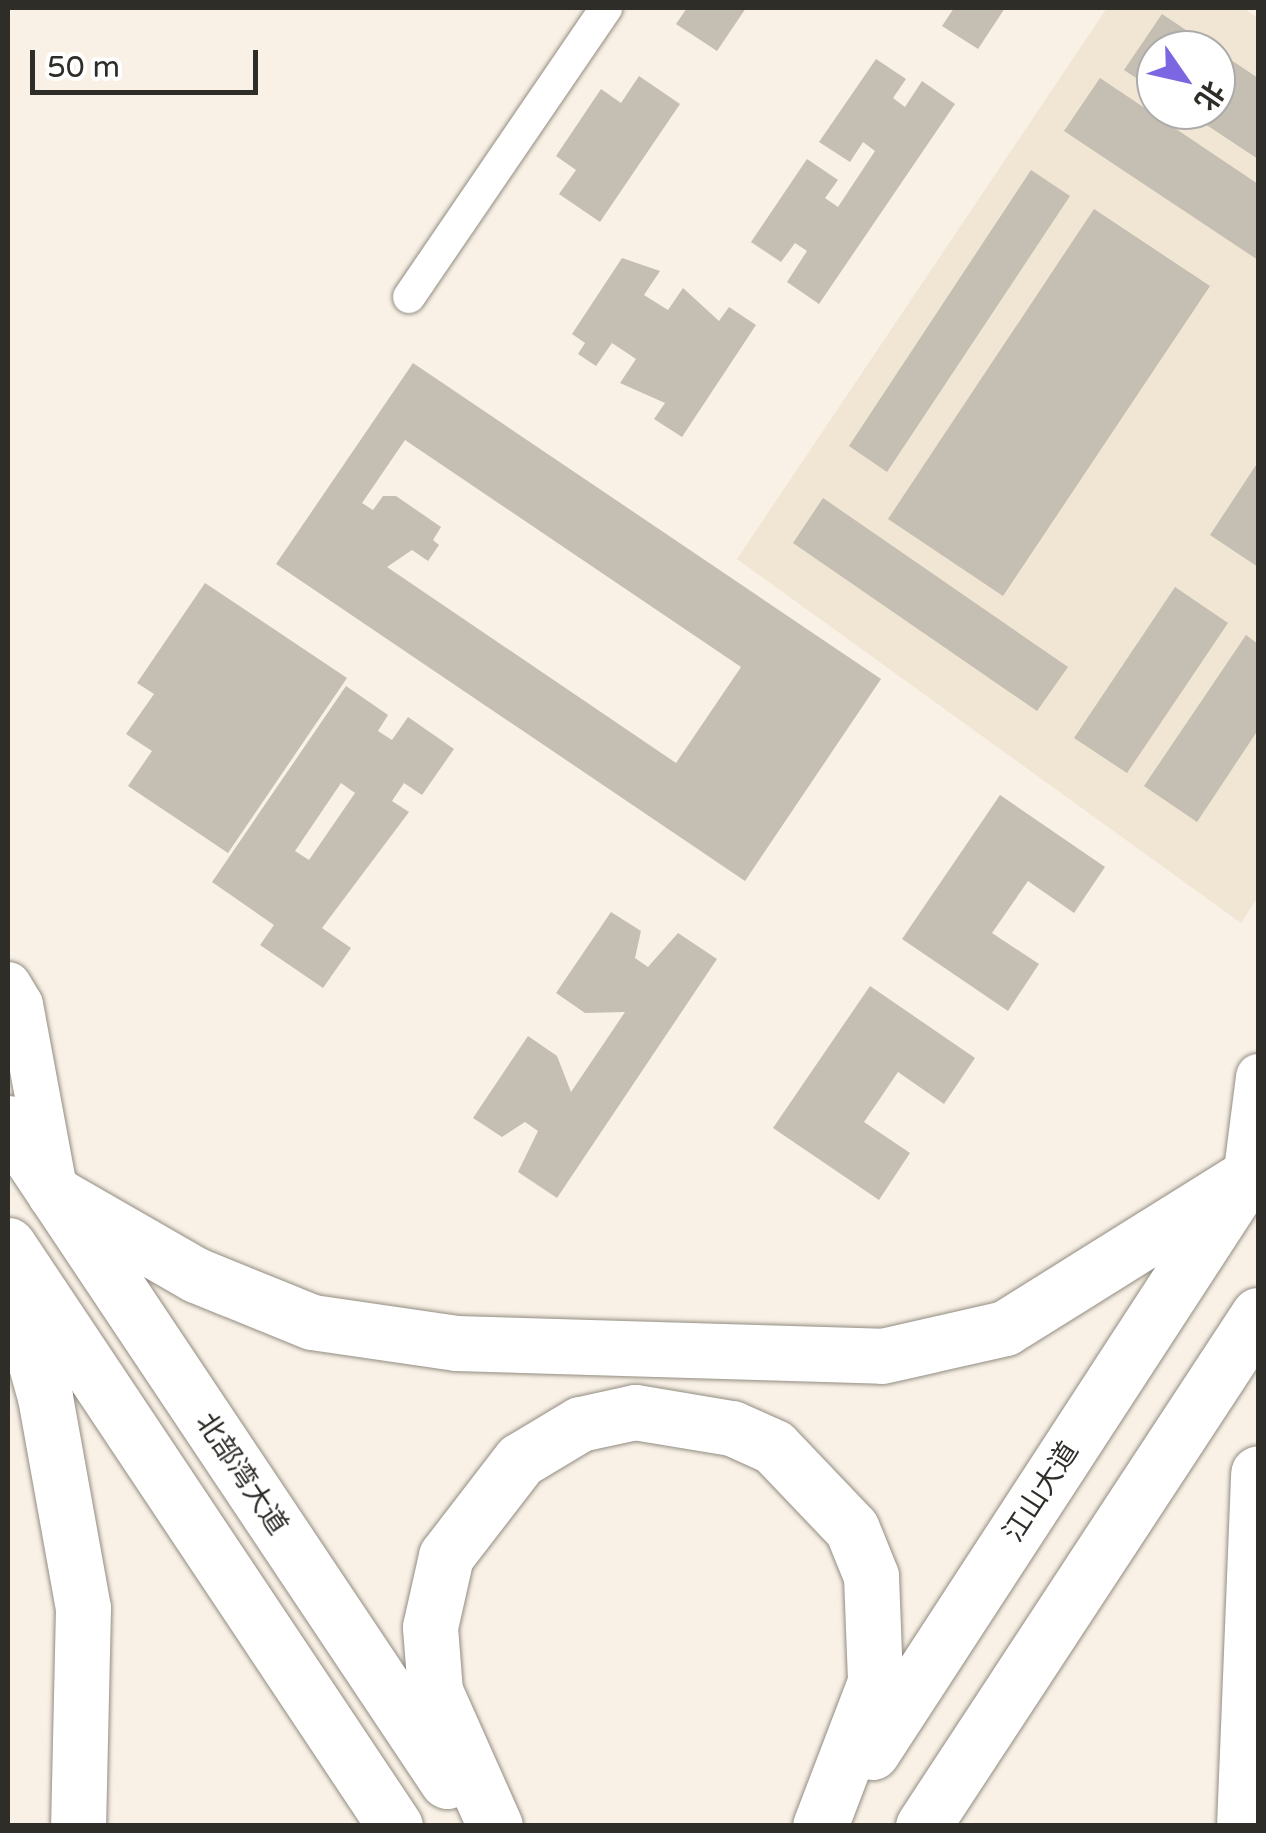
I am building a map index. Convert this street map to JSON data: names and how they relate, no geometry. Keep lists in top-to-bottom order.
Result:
{
  "streets": {
    "highway": ["北部湾大道", "江山大道"]
  },
  "scale_bar": "50 m",
  "north": "bottom right"
}
